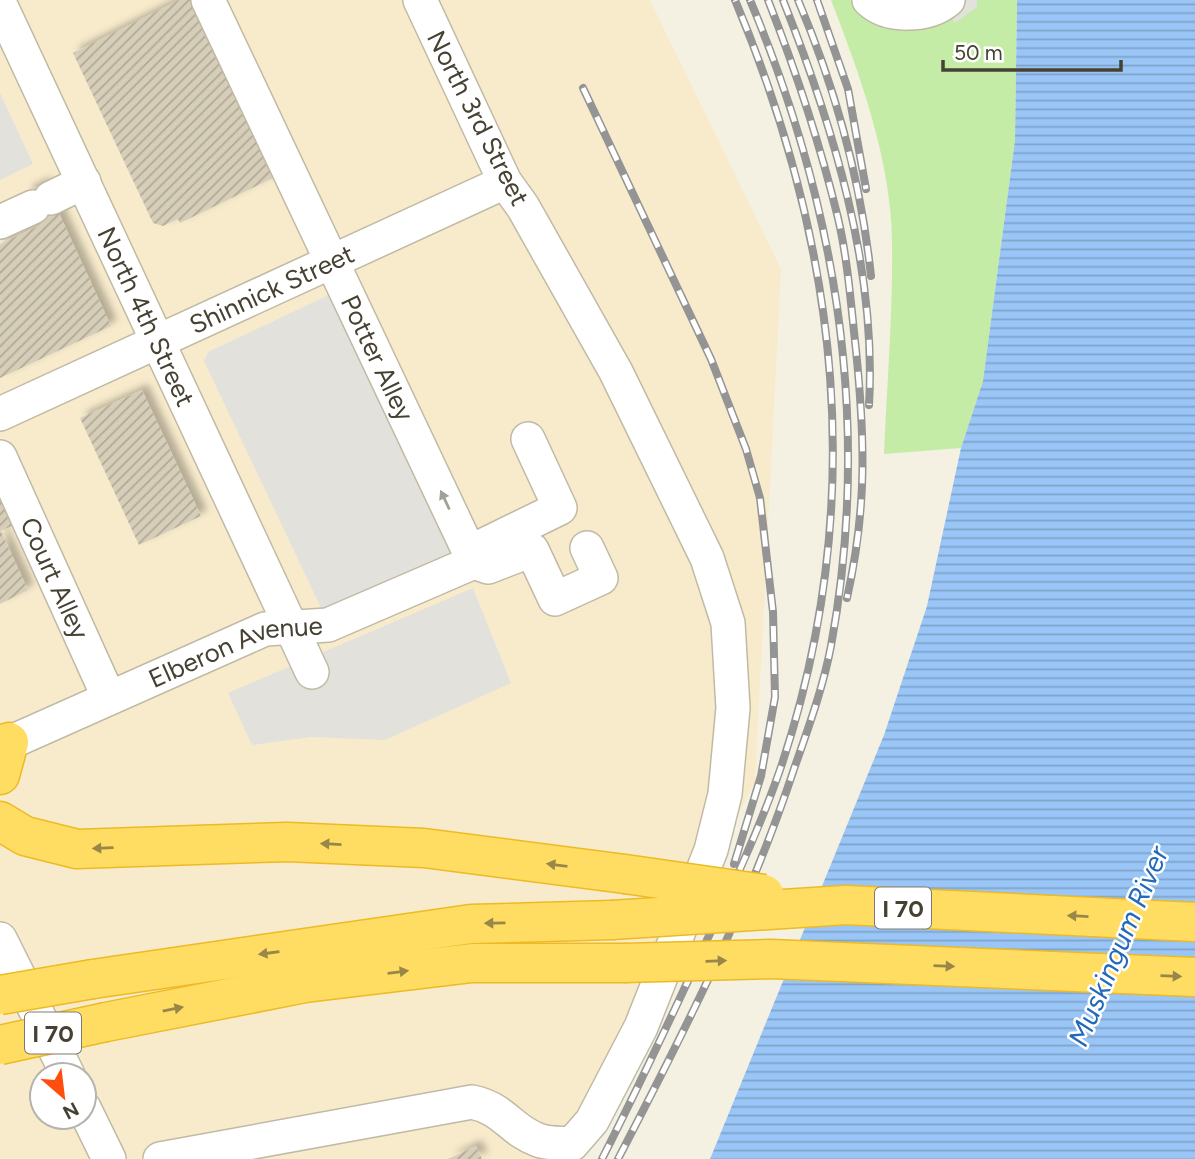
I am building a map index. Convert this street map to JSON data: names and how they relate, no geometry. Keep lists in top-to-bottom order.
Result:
{
  "streets": {
    "highway": ["I 70"],
    "street": [
      "North 3rd Street",
      "Shinnick Street",
      "North 4th Street",
      "Potter Alley",
      "Court Alley",
      "Elberon Avenue"
    ]
  },
  "crossings": [
    ["North 3rd Street", "Shinnick Street"],
    ["Shinnick Street", "North 4th Street"],
    ["Shinnick Street", "Potter Alley"],
    ["North 4th Street", "Elberon Avenue"],
    ["Potter Alley", "Elberon Avenue"],
    ["Court Alley", "Elberon Avenue"]
  ],
  "one_way": ["Potter Alley"],
  "water": ["Muskingum River"],
  "scale_bar": "50 m",
  "north": "bottom right"
}
